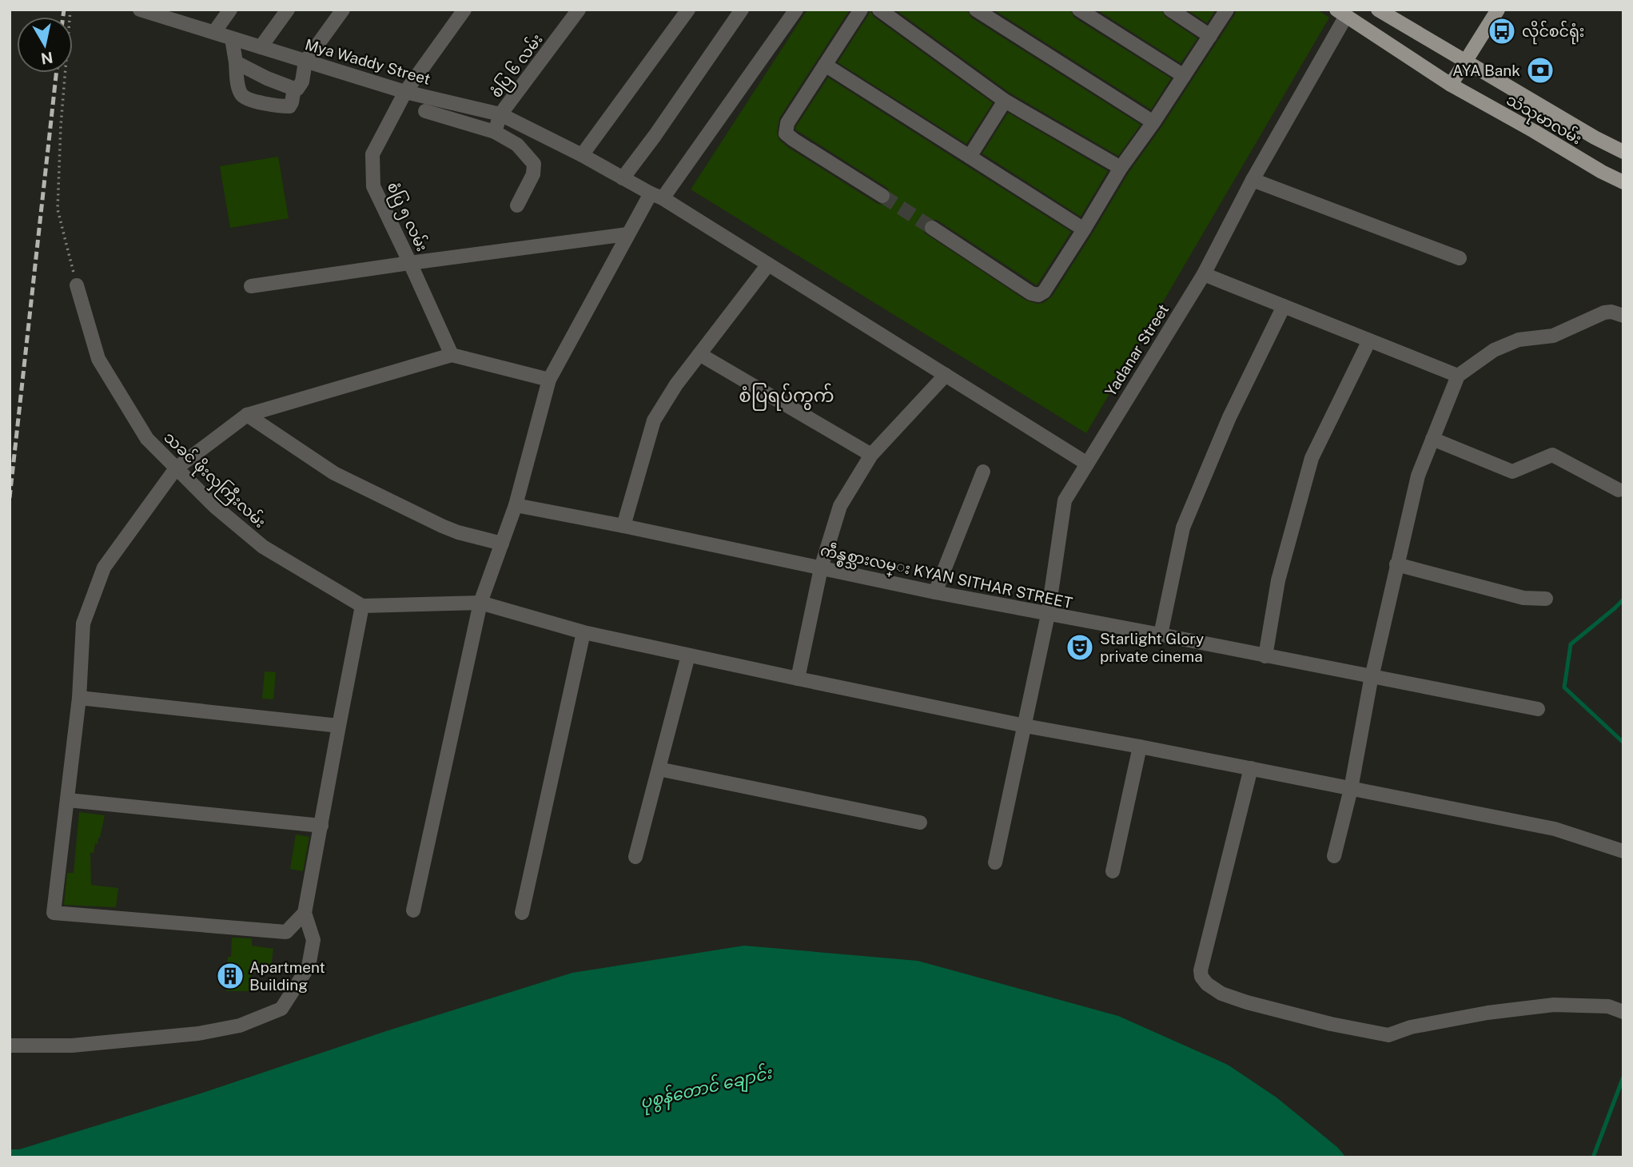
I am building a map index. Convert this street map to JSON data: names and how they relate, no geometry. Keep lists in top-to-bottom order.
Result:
{
  "streets": {
    "main road": ["သံသုမာလမ်း"],
    "street": [
      "Mya Waddy Street",
      "စံပြ ၆ လမ်း",
      "စံပြ ၅ လမ်း",
      "Yadanar Street",
      "သခင် ဖိုးလှကြီးလမ်း",
      "ကဵန္စစ္သားလမ္း KYAN SITHAR STREET"
    ]
  },
  "crossings": [
    ["Mya Waddy Street", "စံပြ ၆ လမ်း"],
    ["Mya Waddy Street", "စံပြ ၅ လမ်း"],
    ["Mya Waddy Street", "Yadanar Street"],
    ["သံသုမာလမ်း", "Yadanar Street"],
    ["Yadanar Street", "ကဵန္စစ္သားလမ္း KYAN SITHAR STREET"]
  ],
  "districts": ["စံပြရပ်ကွက်"],
  "water": ["ပုစွန်တောင် ချောင်း"],
  "places": {
    "bus stop": ["လိုင်စင်ရုံး"],
    "bank": ["AYA Bank"],
    "theatre": ["Starlight Glory private cinema"],
    "building": ["Apartment Building"]
  },
  "north": "bottom"
}
